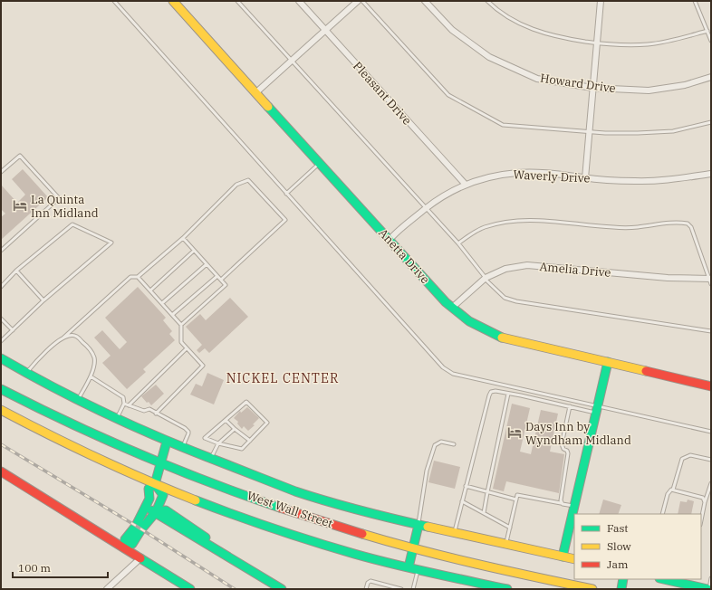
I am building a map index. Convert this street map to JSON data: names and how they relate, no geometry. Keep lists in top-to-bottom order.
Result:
{
  "streets": {
    "street": [
      "Howard Drive",
      "Pleasant Drive",
      "Waverly Drive",
      "Anetta Drive",
      "Amelia Drive",
      "West Wall Street"
    ]
  },
  "crossings": [
    ["Pleasant Drive", "Waverly Drive"],
    ["Waverly Drive", "Anetta Drive"],
    ["Anetta Drive", "Amelia Drive"]
  ],
  "districts": ["NICKEL CENTER"],
  "places": {
    "hotel": ["La Quinta Inn Midland", "Days Inn by Wyndham Midland"]
  },
  "legend": ["Fast", "Slow", "Jam"],
  "scale_bar": "100 m"
}
